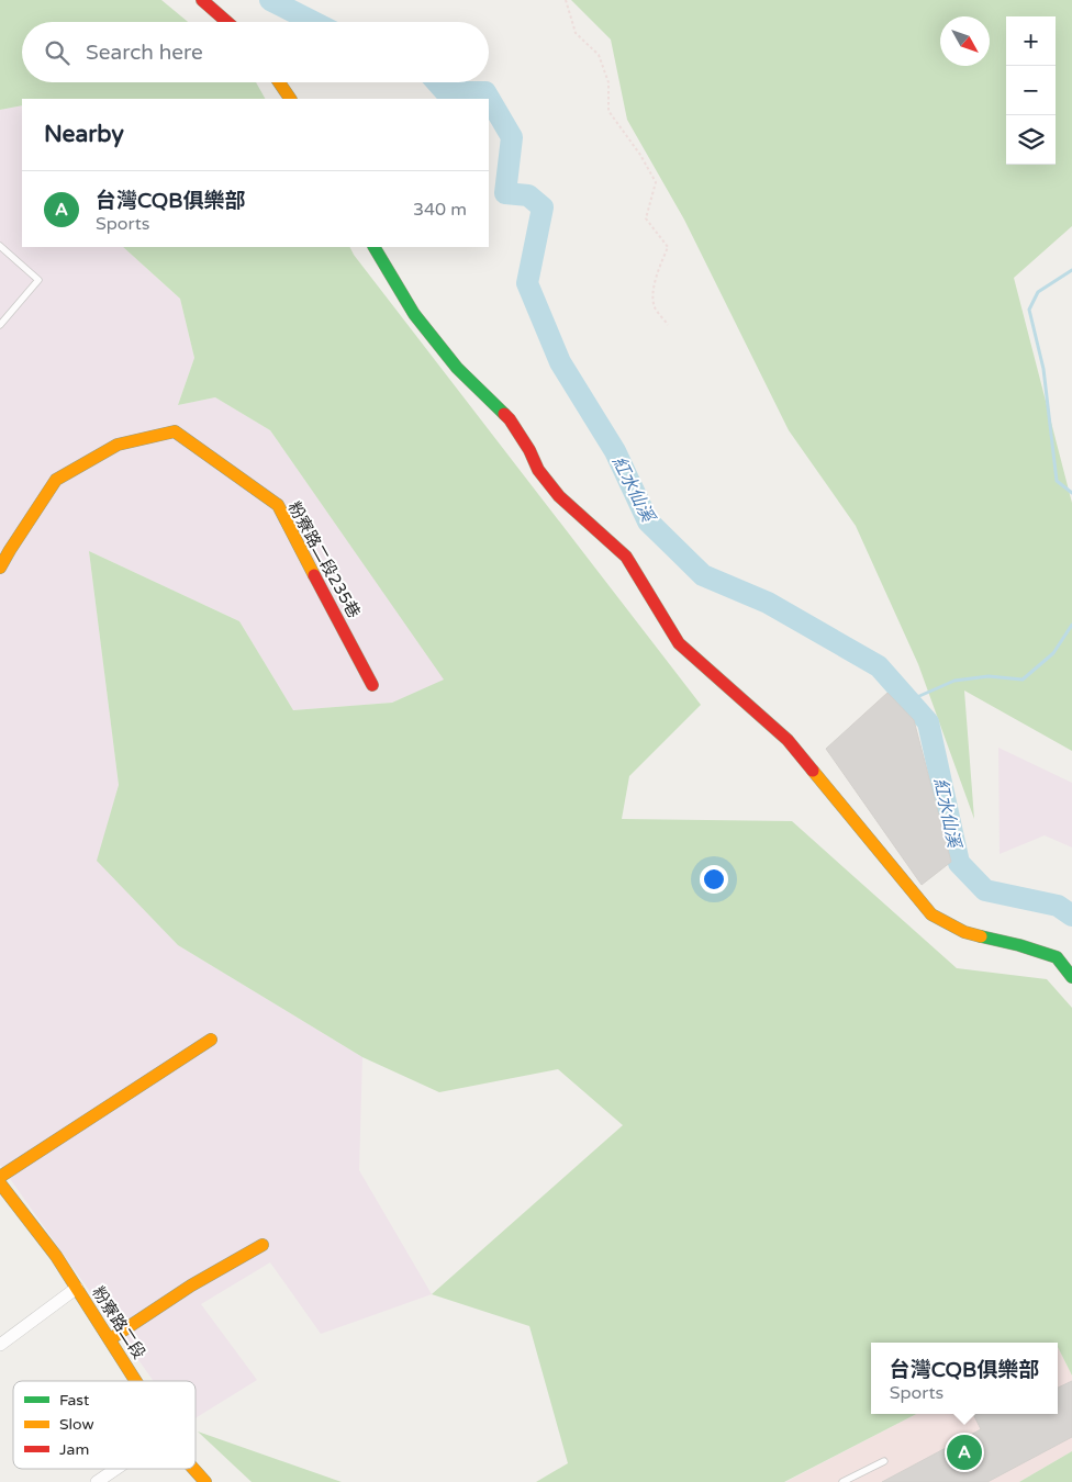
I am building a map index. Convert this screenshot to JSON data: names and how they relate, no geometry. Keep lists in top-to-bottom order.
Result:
{
  "streets": {
    "street": ["粉寮路二段235巷", "粉寮路二段"]
  },
  "water": ["紅水仙溪"],
  "legend": ["Fast", "Slow", "Jam"],
  "north": "bottom right",
  "page": {
    "map_buttons": ["+", "−"],
    "search": "Search here",
    "heading": "Nearby",
    "list": [
      {
        "mark": "A",
        "name": "台灣CQB俱樂部",
        "note": "Sports",
        "value": "340 m"
      }
    ],
    "popup": ["台灣CQB俱樂部", "Sports"],
    "pins": "A"
  }
}
